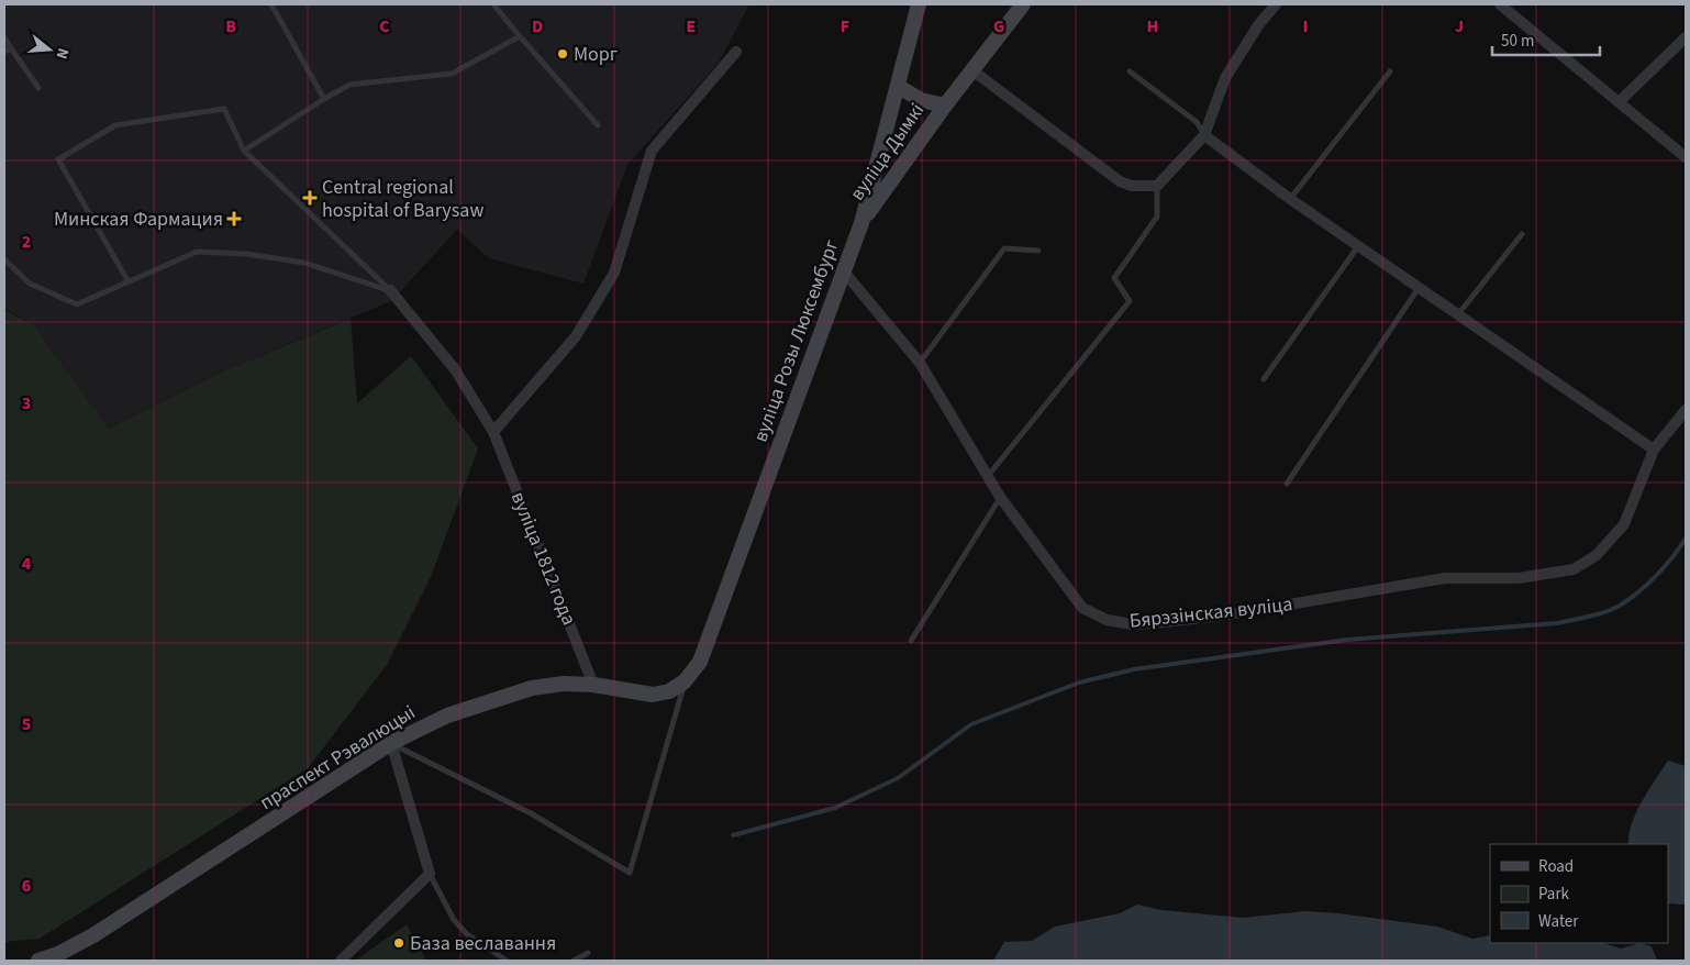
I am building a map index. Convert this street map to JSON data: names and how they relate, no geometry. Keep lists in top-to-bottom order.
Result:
{
  "streets": {
    "main road": ["вуліца Дымкі", "вуліца Розы Люксембург", "праспект Рэвалюцыі"],
    "street": ["вуліца 1812 года", "Бярэзінская вуліца"]
  },
  "crossings": [
    ["вуліца Дымкі", "вуліца Розы Люксембург"],
    ["вуліца Розы Люксембург", "Бярэзінская вуліца"],
    ["вуліца Розы Люксембург", "праспект Рэвалюцыі"],
    ["вуліца 1812 года", "праспект Рэвалюцыі"]
  ],
  "places": {
    "other": ["Морг", "База веславання"],
    "health": ["Central regional hospital of Barysaw", "Минская Фармация"]
  },
  "legend": ["Road", "Park", "Water"],
  "scale_bar": "50 m",
  "north": "right",
  "grid": {
    "columns": [
      "B",
      "C",
      "D",
      "E",
      "F",
      "G",
      "H",
      "I",
      "J"
    ],
    "rows": [
      "2",
      "3",
      "4",
      "5",
      "6"
    ]
  }
}
